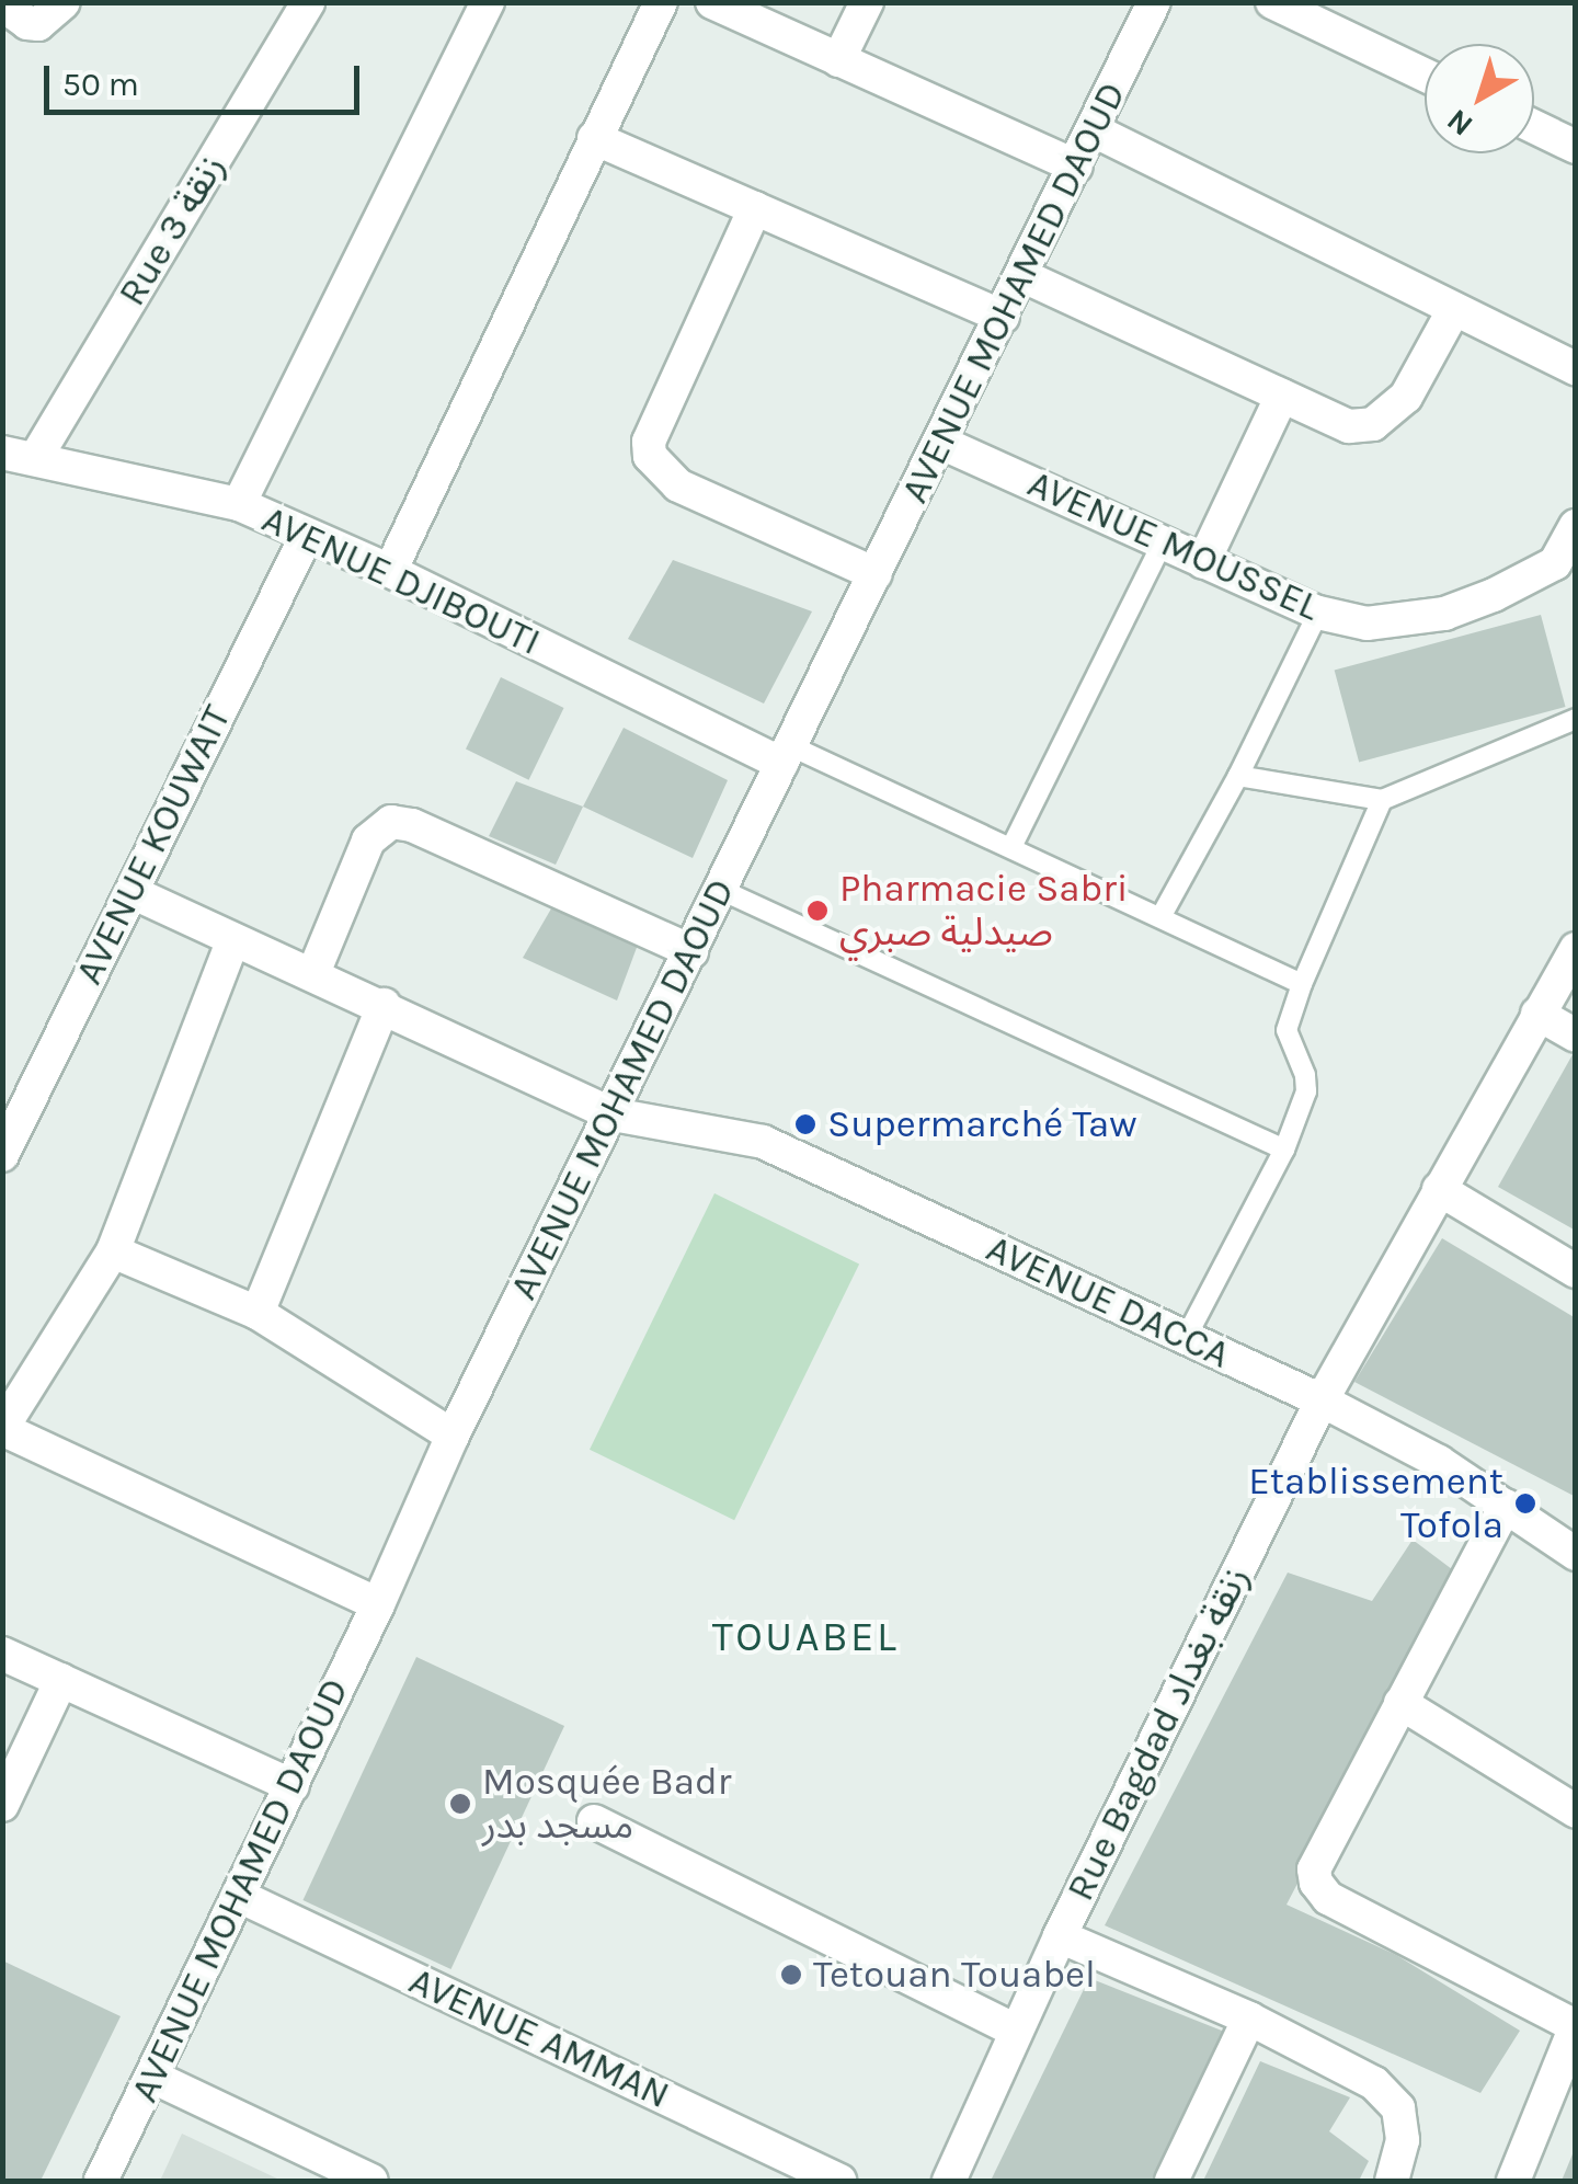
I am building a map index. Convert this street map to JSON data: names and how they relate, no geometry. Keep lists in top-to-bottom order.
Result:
{
  "streets": {
    "street": [
      "Rue 3 زنقة",
      "AVENUE MOHAMED DAOUD",
      "AVENUE MOUSSEL",
      "AVENUE DJIBOUTI",
      "AVENUE KOUWAIT",
      "AVENUE DACCA",
      "Rue Bagdad زنقة بغداد",
      "AVENUE AMMAN"
    ]
  },
  "crossings": [
    ["Rue 3 زنقة", "AVENUE DJIBOUTI"],
    ["AVENUE MOHAMED DAOUD", "AVENUE MOUSSEL"],
    ["AVENUE MOHAMED DAOUD", "AVENUE DJIBOUTI"],
    ["AVENUE MOHAMED DAOUD", "AVENUE DACCA"],
    ["AVENUE MOHAMED DAOUD", "AVENUE AMMAN"],
    ["AVENUE DJIBOUTI", "AVENUE KOUWAIT"],
    ["AVENUE KOUWAIT", "AVENUE DACCA"],
    ["AVENUE DACCA", "Rue Bagdad زنقة بغداد"]
  ],
  "districts": ["TOUABEL"],
  "places": [
    "Pharmacie Sabri صيدلية صبري",
    "Supermarché Taw",
    "Etablissement Tofola",
    "Mosquée Badr مسجد بدر",
    "Tetouan Touabel"
  ],
  "scale_bar": "50 m",
  "north": "bottom left"
}
